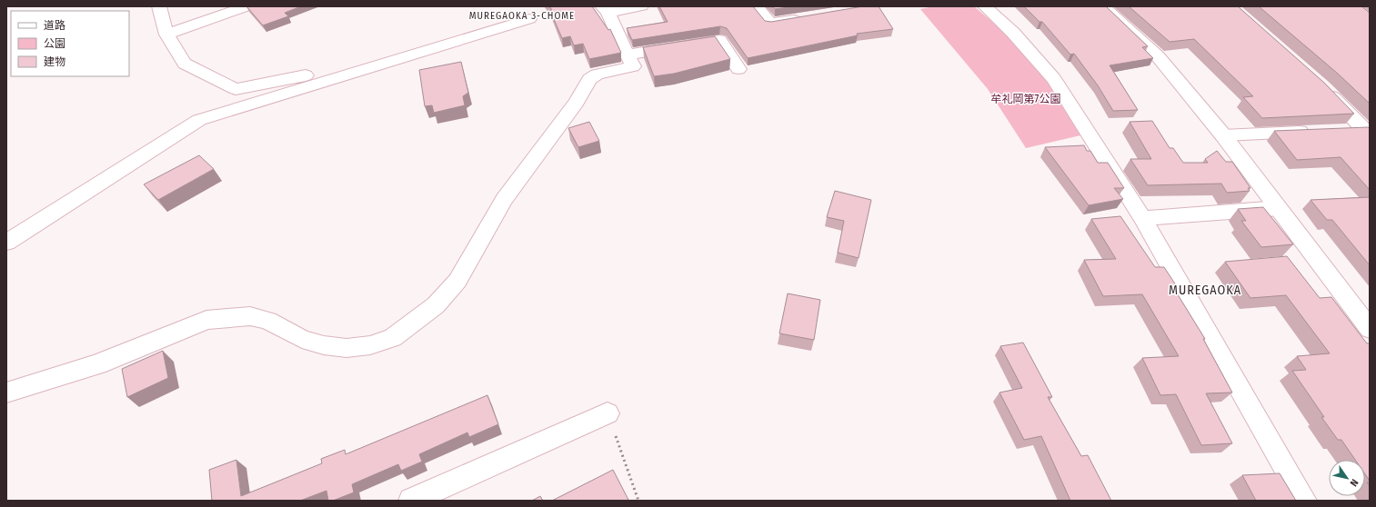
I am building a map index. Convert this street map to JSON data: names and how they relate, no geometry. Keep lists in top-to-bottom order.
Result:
{
  "districts": ["MUREGAOKA 3-CHOME", "MUREGAOKA"],
  "parks": ["牟礼岡第7公園"],
  "legend": ["道路", "公園", "建物"],
  "north": "bottom right"
}
